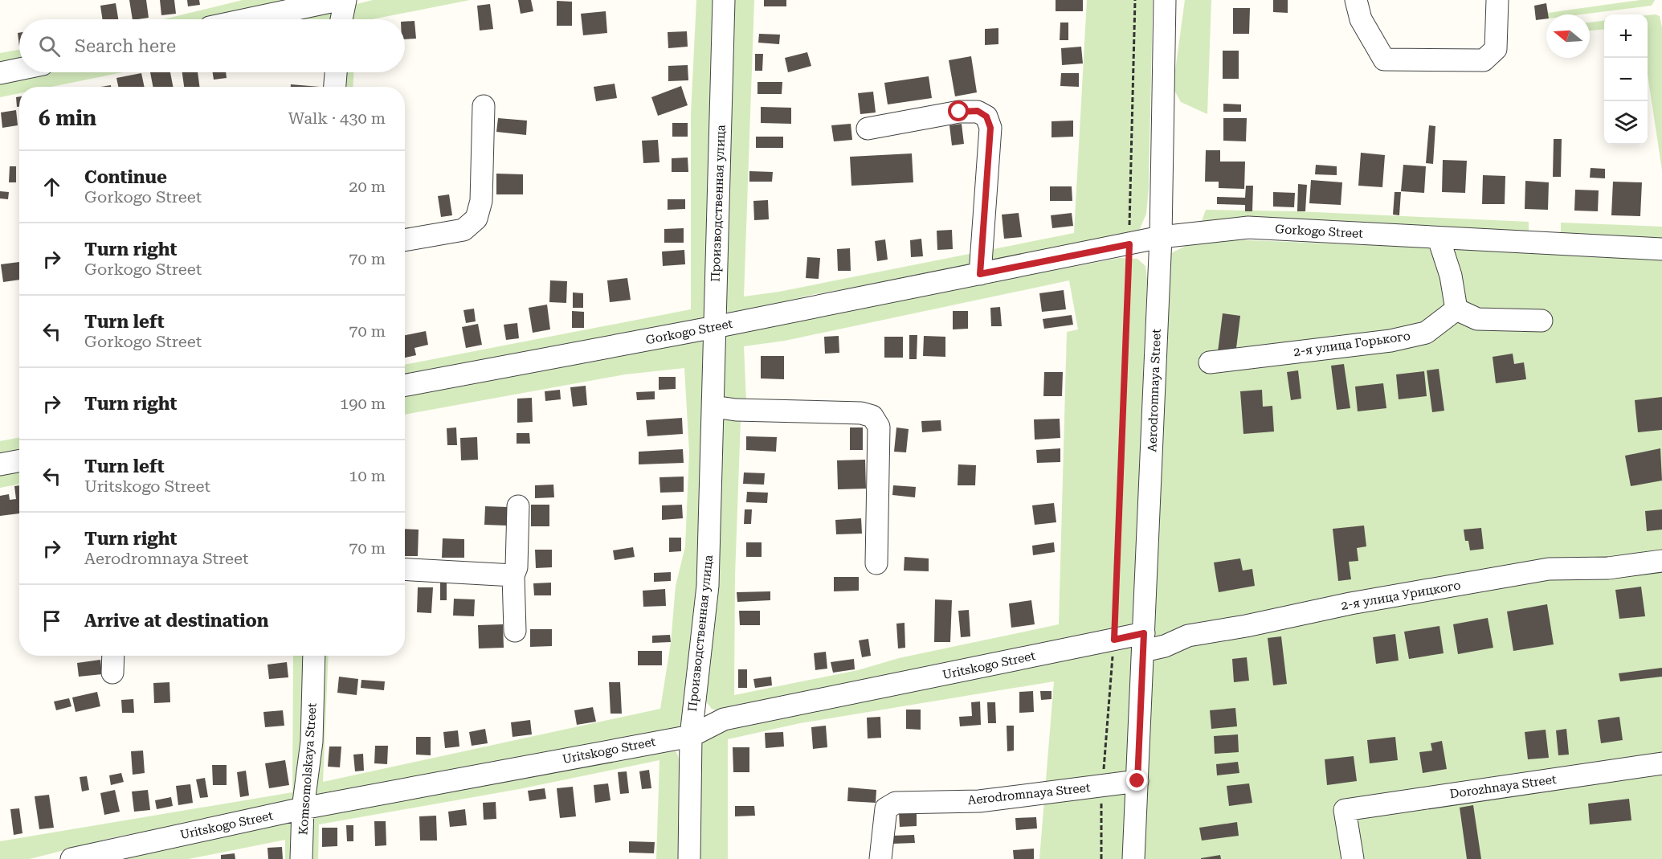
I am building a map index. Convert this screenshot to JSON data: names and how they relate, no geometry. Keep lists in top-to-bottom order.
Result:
{
  "streets": {
    "street": [
      "Производственная улица",
      "Gorkogo Street",
      "2-я улица Горького",
      "Aerodromnaya Street",
      "2-я улица Урицкого",
      "Uritskogo Street",
      "Komsomolskaya Street",
      "Dorozhnaya Street"
    ]
  },
  "crossings": [
    ["Производственная улица", "Gorkogo Street"],
    ["Производственная улица", "Uritskogo Street"],
    ["Gorkogo Street", "Aerodromnaya Street"],
    ["Aerodromnaya Street", "2-я улица Урицкого"],
    ["Aerodromnaya Street", "Uritskogo Street"],
    ["2-я улица Урицкого", "Uritskogo Street"],
    ["Uritskogo Street", "Komsomolskaya Street"]
  ],
  "north": "left",
  "page": {
    "map_buttons": ["+", "−"],
    "search": "Search here",
    "heading": ["6 min", "Walk · 430 m"],
    "list": [
      ["Continue", "Gorkogo Street", "20 m"],
      ["Turn right", "Gorkogo Street", "70 m"],
      ["Turn left", "Gorkogo Street", "70 m"],
      ["Turn right", "190 m"],
      ["Turn left", "Uritskogo Street", "10 m"],
      ["Turn right", "Aerodromnaya Street", "70 m"],
      "Arrive at destination"
    ]
  }
}
